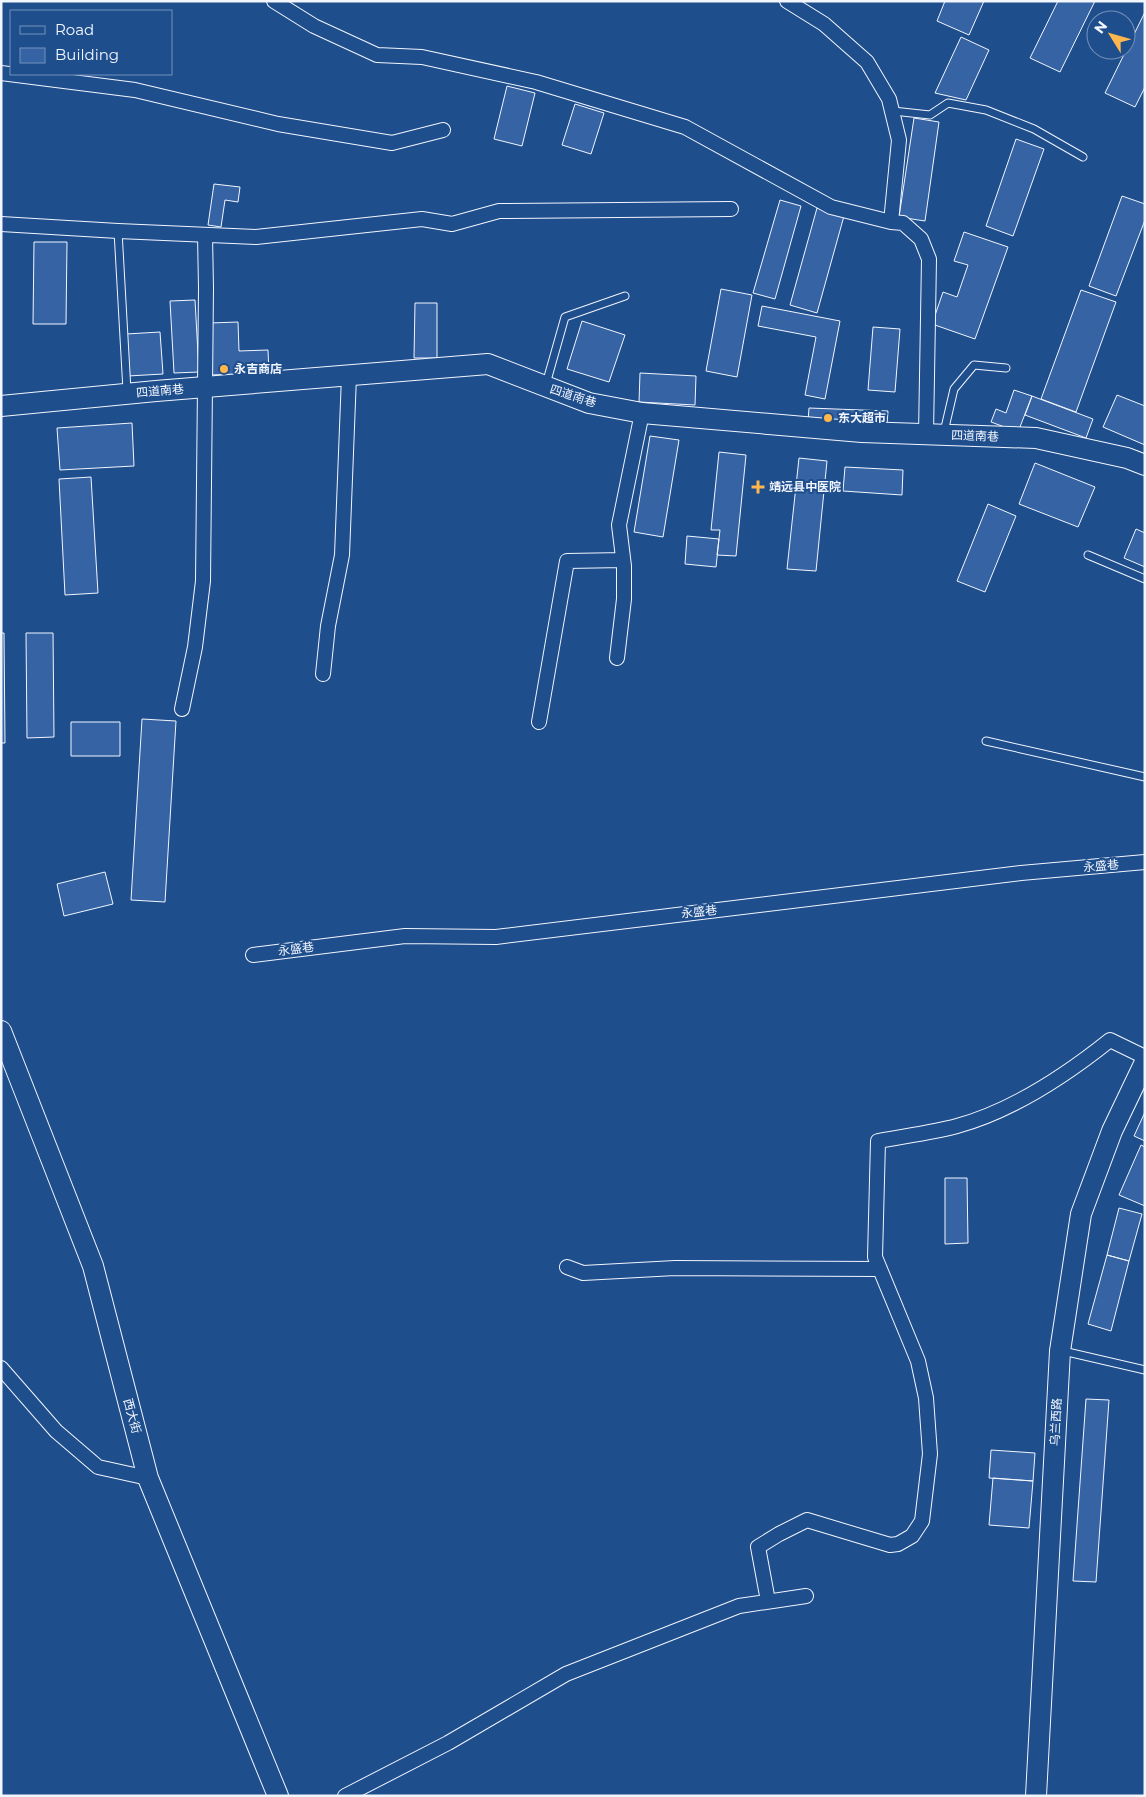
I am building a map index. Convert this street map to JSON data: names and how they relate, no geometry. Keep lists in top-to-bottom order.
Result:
{
  "streets": {
    "main road": ["四道南巷", "西大街", "乌兰西路"],
    "street": ["永盛巷"]
  },
  "places": {
    "other": ["永吉商店", "东大超市"],
    "health": ["靖远县中医院"]
  },
  "legend": ["Road", "Building"],
  "north": "top left"
}
